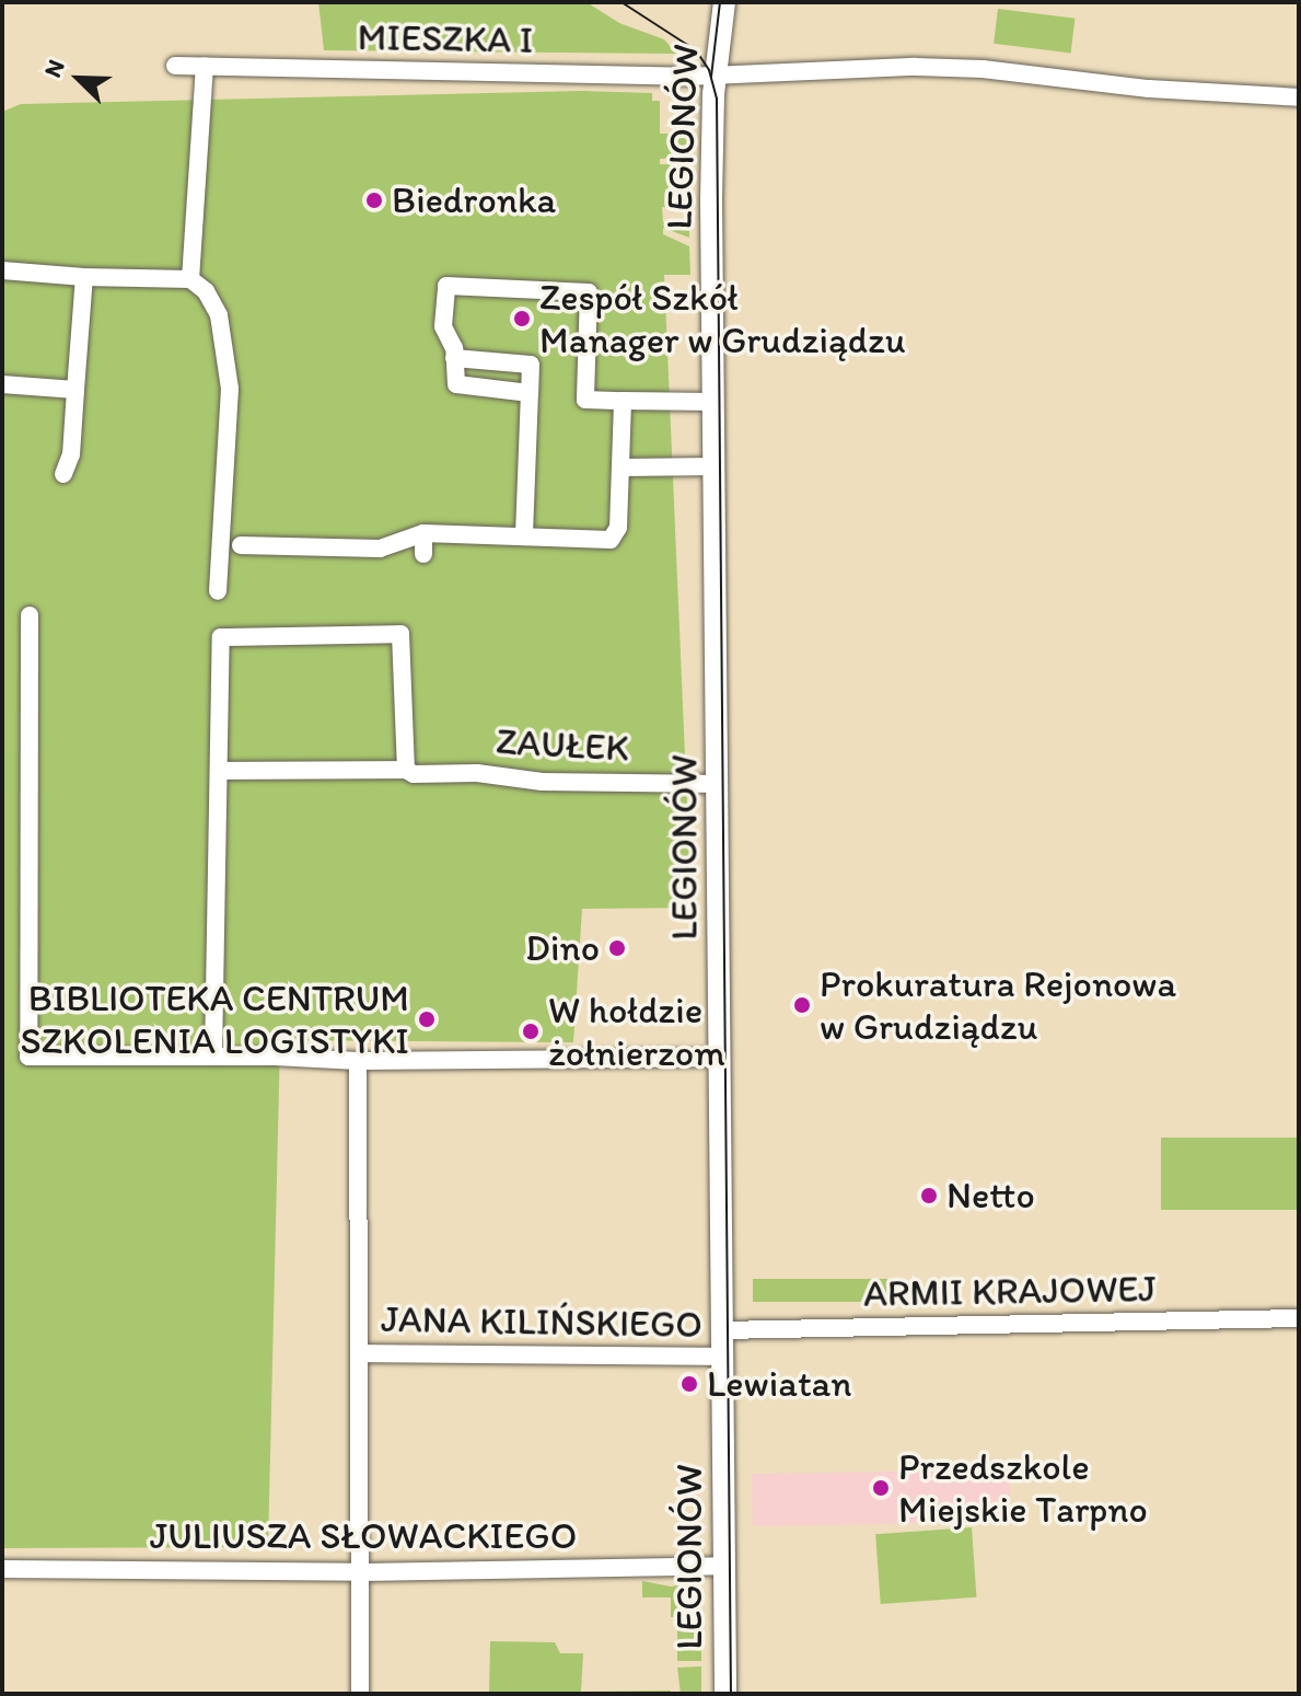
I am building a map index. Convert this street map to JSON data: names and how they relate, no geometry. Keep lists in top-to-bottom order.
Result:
{
  "streets": {
    "street": [
      "MIESZKA I",
      "LEGIONÓW",
      "ZAUŁEK",
      "ARMII KRAJOWEJ",
      "JANA KILIŃSKIEGO",
      "JULIUSZA SŁOWACKIEGO"
    ]
  },
  "crossings": [
    ["MIESZKA I", "LEGIONÓW"],
    ["LEGIONÓW", "ZAUŁEK"],
    ["LEGIONÓW", "ARMII KRAJOWEJ"],
    ["LEGIONÓW", "JANA KILIŃSKIEGO"],
    ["LEGIONÓW", "JULIUSZA SŁOWACKIEGO"]
  ],
  "places": [
    "Biedronka",
    "Zespół Szkół Manager w Grudziądzu",
    "Dino",
    "Prokuratura Rejonowa w Grudziądzu",
    "BIBLIOTEKA CENTRUM SZKOLENIA LOGISTYKI",
    "W hołdzie żołnierzom",
    "Netto",
    "Lewiatan",
    "Przedszkole Miejskie Tarpno"
  ],
  "north": "top left"
}
